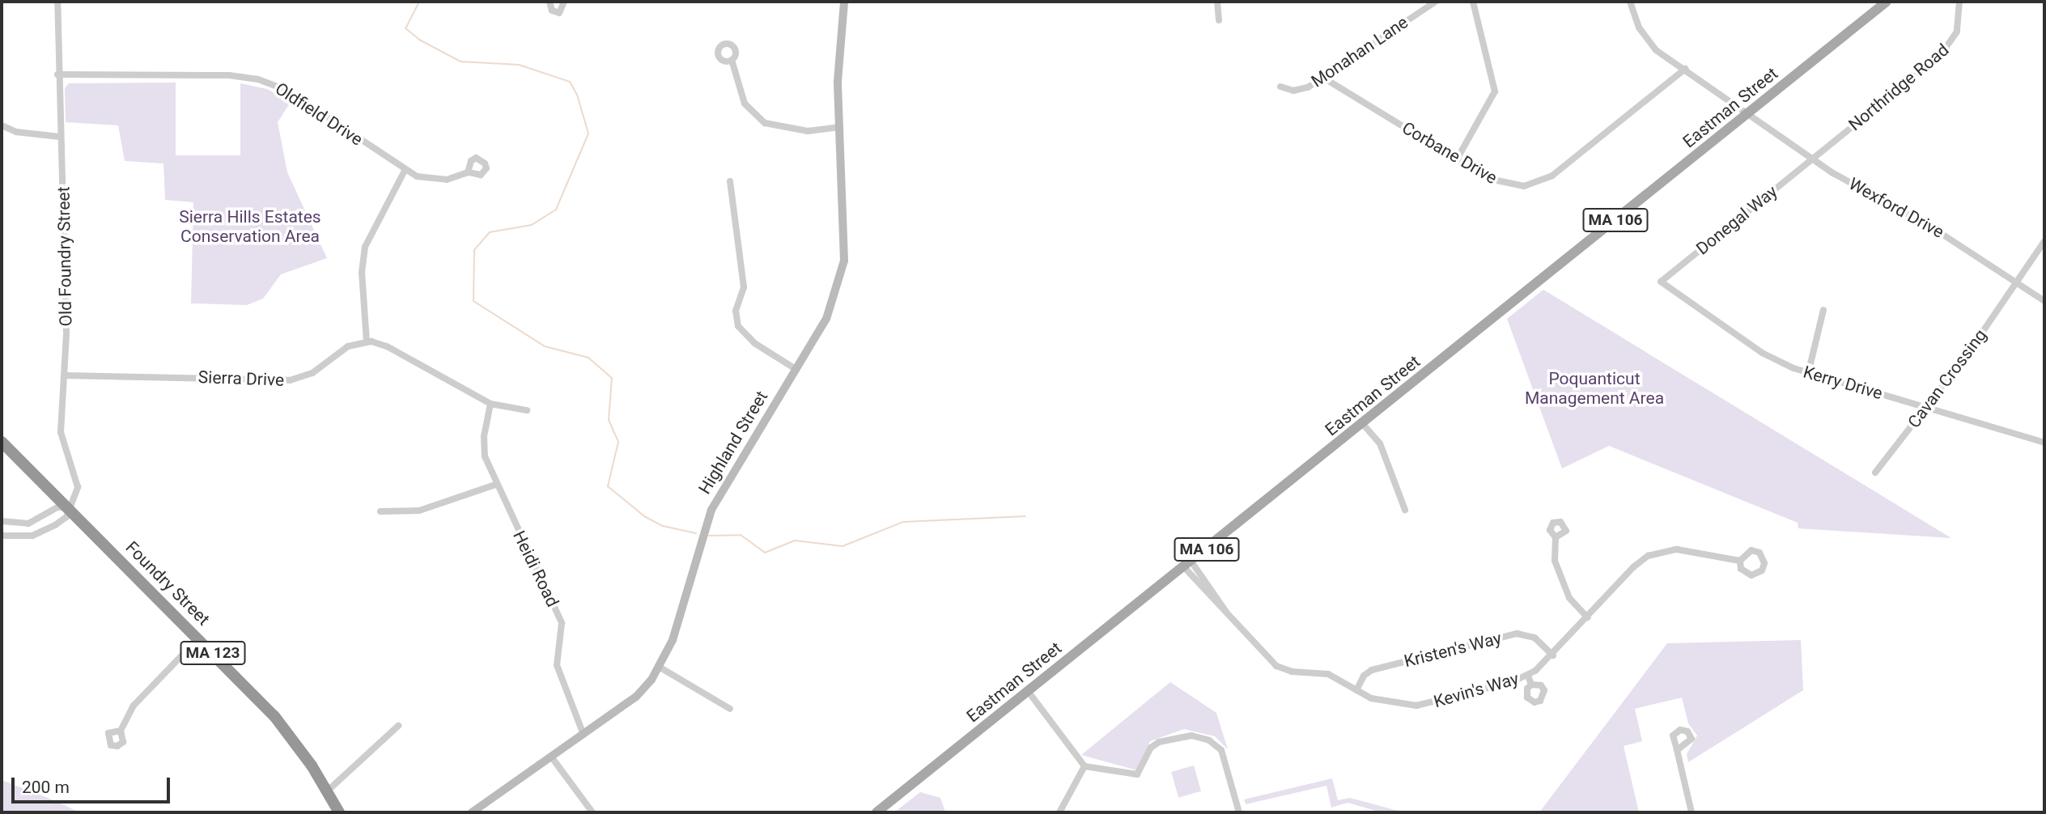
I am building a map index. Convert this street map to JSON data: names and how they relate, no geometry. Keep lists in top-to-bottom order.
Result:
{
  "streets": {
    "highway": ["Foundry Street", "MA 123"],
    "main road": ["Eastman Street", "MA 106"],
    "street": [
      "Monahan Lane",
      "Northridge Road",
      "Oldfield Drive",
      "Corbane Drive",
      "Wexford Drive",
      "Donegal Way",
      "Old Foundry Street",
      "Sierra Drive",
      "Cavan Crossing",
      "Kerry Drive",
      "Highland Street",
      "Heidi Road",
      "Kristen's Way",
      "Kevin's Way"
    ]
  },
  "crossings": [
    ["Monahan Lane", "Corbane Drive"],
    ["Northridge Road", "Wexford Drive"],
    ["Northridge Road", "Donegal Way"],
    ["Eastman Street", "Wexford Drive"],
    ["Eastman Street", "Kevin's Way"],
    ["Oldfield Drive", "Old Foundry Street"],
    ["Wexford Drive", "Donegal Way"],
    ["Wexford Drive", "Cavan Crossing"],
    ["Donegal Way", "Kerry Drive"],
    ["Old Foundry Street", "Sierra Drive"],
    ["Old Foundry Street", "Foundry Street"],
    ["Cavan Crossing", "Kerry Drive"],
    ["Highland Street", "Heidi Road"],
    ["Kristen's Way", "Kevin's Way"]
  ],
  "parks": ["Sierra Hills Estates Conservation Area", "Poquanticut Management Area"],
  "scale_bar": "200 m"
}
